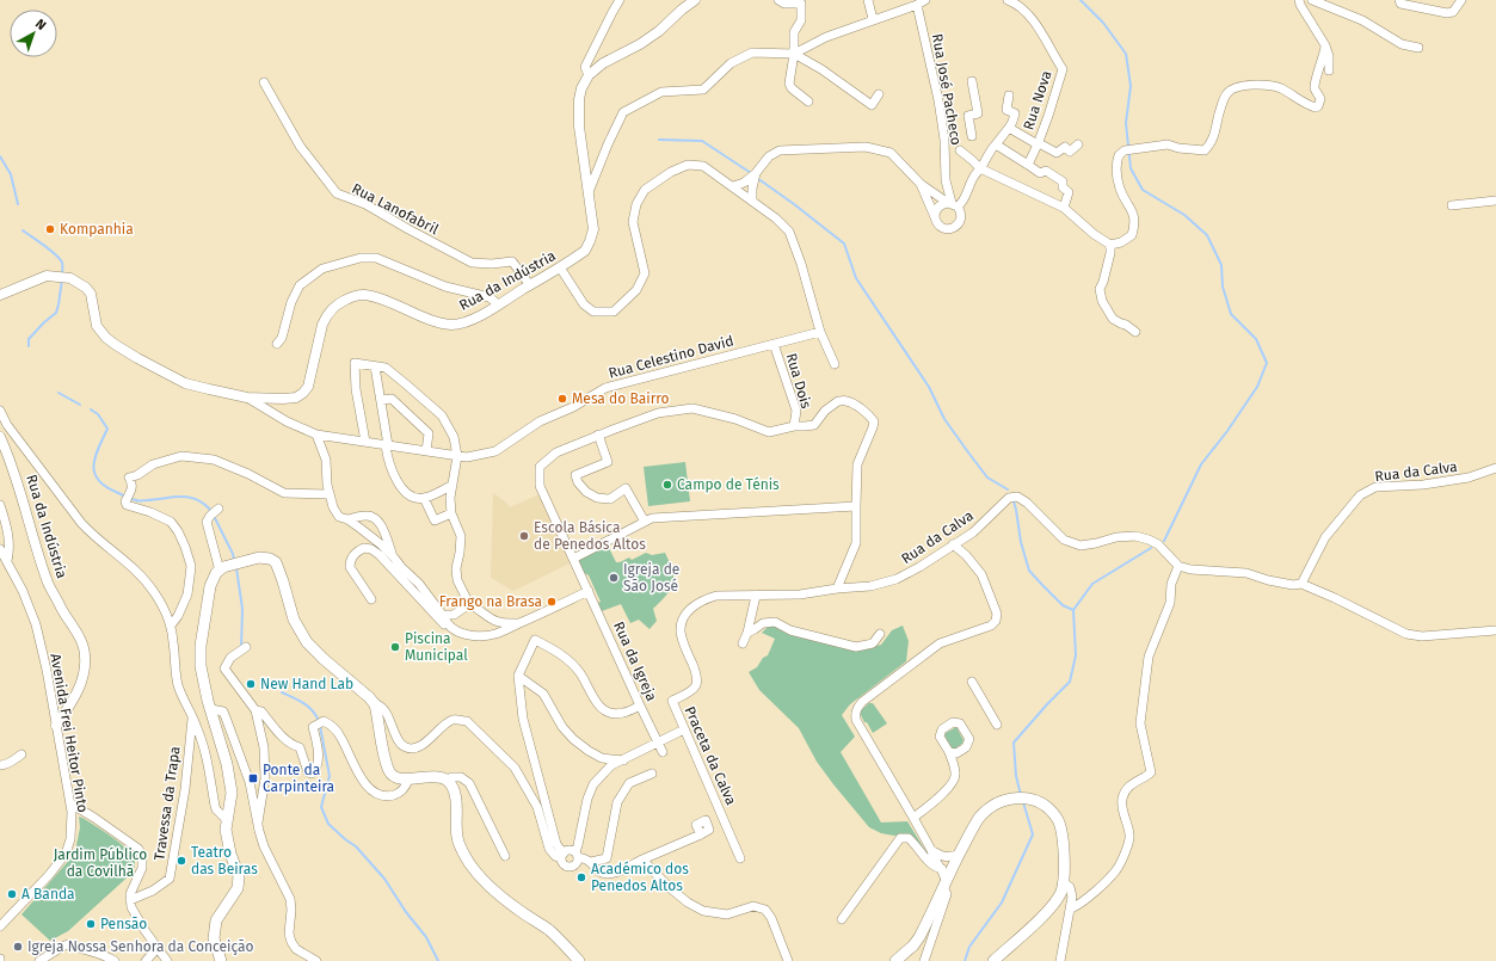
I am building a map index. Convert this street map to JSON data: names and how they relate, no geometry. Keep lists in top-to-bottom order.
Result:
{
  "streets": {
    "street": [
      "Rua José Pacheco",
      "Rua Nova",
      "Rua Lanofabril",
      "Rua da Indústria",
      "Rua Celestino David",
      "Rua Dois",
      "Rua da Calva",
      "Rua da Igreja",
      "Avenida Frei Heitor Pinto",
      "Praceta da Calva",
      "Travessa da Trapa"
    ]
  },
  "crossings": [
    ["Rua Lanofabril", "Rua da Indústria"],
    ["Rua da Indústria", "Rua Celestino David"],
    ["Rua da Indústria", "Avenida Frei Heitor Pinto"],
    ["Rua Celestino David", "Rua Dois"],
    ["Rua Dois", "Rua da Igreja"],
    ["Rua da Calva", "Praceta da Calva"]
  ],
  "parks": ["Jardim Público da Covilhã"],
  "places": {
    "other": [
      "Kompanhia",
      "Mesa do Bairro",
      "Campo de Ténis",
      "Escola Básica de Penedos Altos",
      "Igreja de São José",
      "Frango na Brasa",
      "Piscina Municipal",
      "New Hand Lab",
      "Teatro das Beiras",
      "Académico dos Penedos Altos",
      "A Banda",
      "Pensão",
      "Igreja Nossa Senhora da Conceição"
    ],
    "transit": ["Ponte da Carpinteira"]
  },
  "north": "top right"
}
